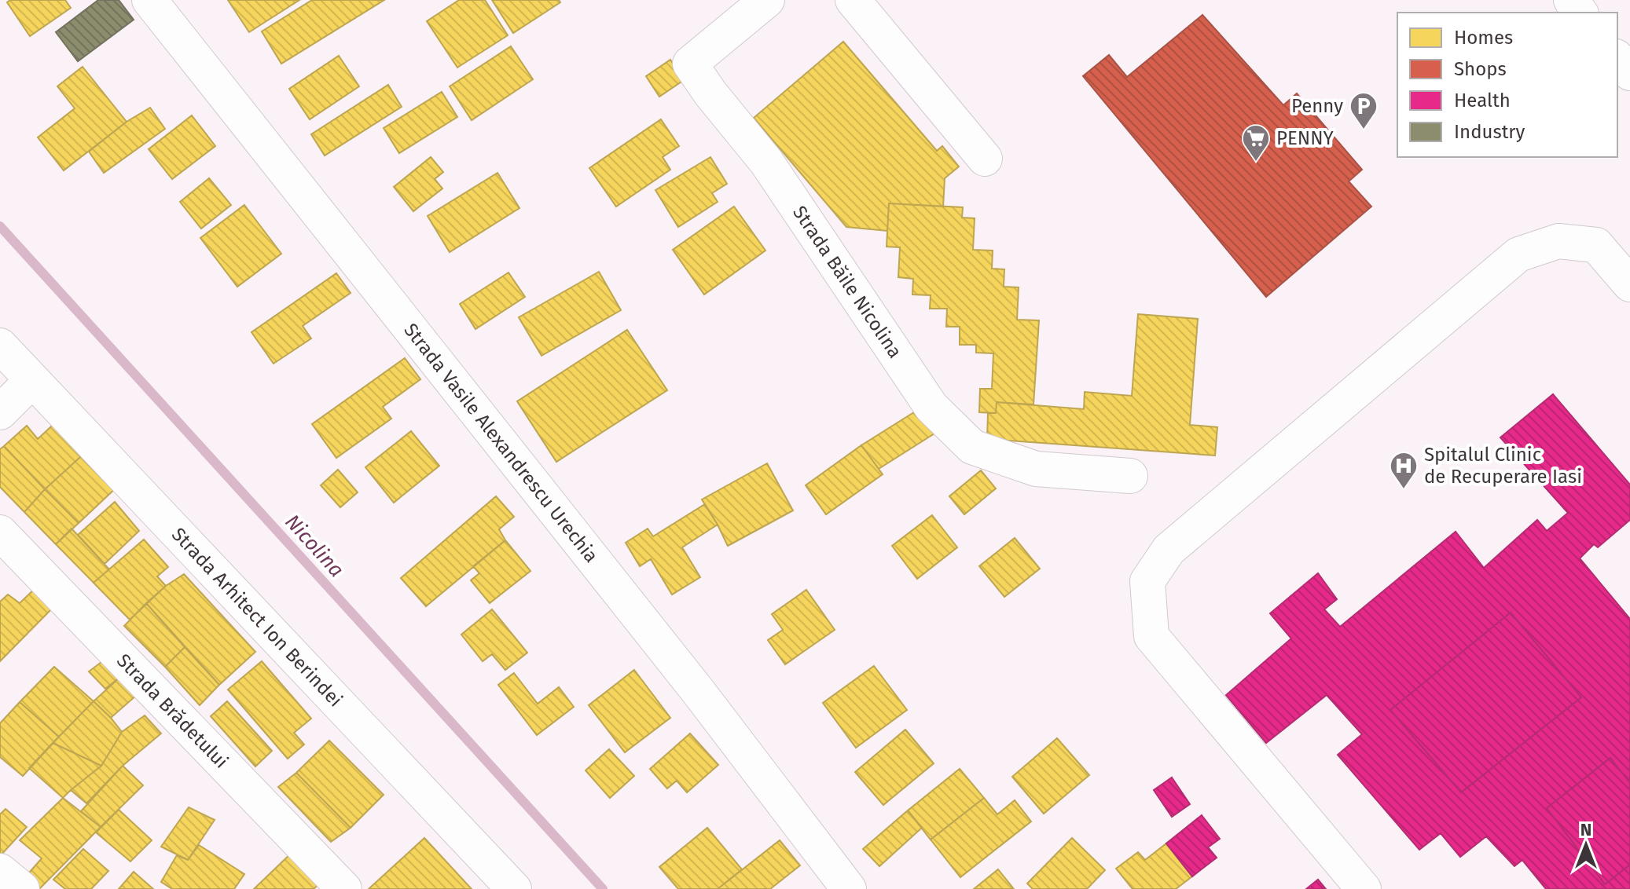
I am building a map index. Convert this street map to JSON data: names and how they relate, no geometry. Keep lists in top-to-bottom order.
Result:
{
  "streets": {
    "street": [
      "Strada Băile Nicolina",
      "Strada Vasile Alexandrescu Urechia",
      "Strada Arhitect Ion Berindei",
      "Strada Brădetului"
    ]
  },
  "water": ["Nicolina"],
  "places": {
    "parking": ["Penny"],
    "supermarket": ["PENNY"],
    "hospital": ["Spitalul Clinic de Recuperare Iasi"]
  },
  "legend": [
    "Homes",
    "Shops",
    "Health",
    "Industry"
  ],
  "north": "top"
}
